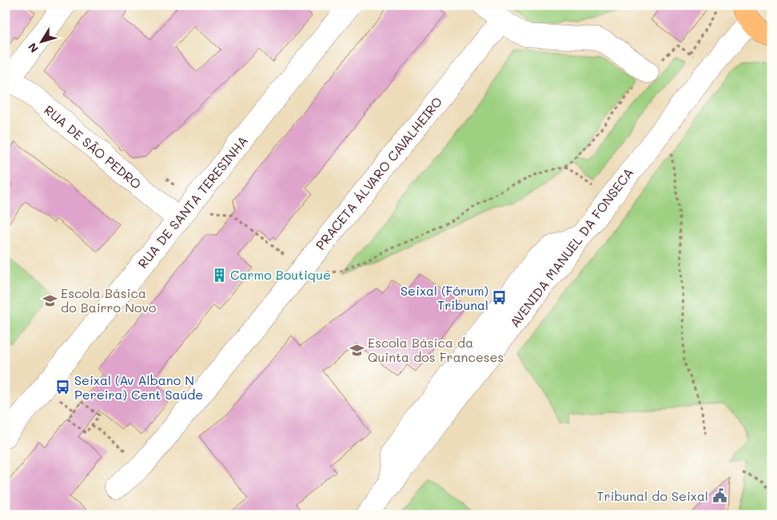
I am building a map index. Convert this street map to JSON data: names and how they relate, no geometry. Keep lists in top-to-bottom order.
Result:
{
  "streets": {
    "street": [
      "RUA DE SÃO PEDRO",
      "PRACETA ÁLVARO CAVALHEIRO",
      "RUA DE SANTA TERESINHA",
      "AVENIDA MANUEL DA FONSECA"
    ]
  },
  "crossings": [
    ["RUA DE SÃO PEDRO", "RUA DE SANTA TERESINHA"]
  ],
  "places": {
    "building": ["Carmo Boutique"],
    "bus stop": ["Seixal (Fórum) Tribunal", "Seixal (Av Albano N Pereira) Cent Saúde"],
    "school or university": ["Escola Básica do Bairro Novo", "Escola Básica da Quinta dos Franceses"],
    "public building": ["Tribunal do Seixal"]
  },
  "north": "bottom left"
}
